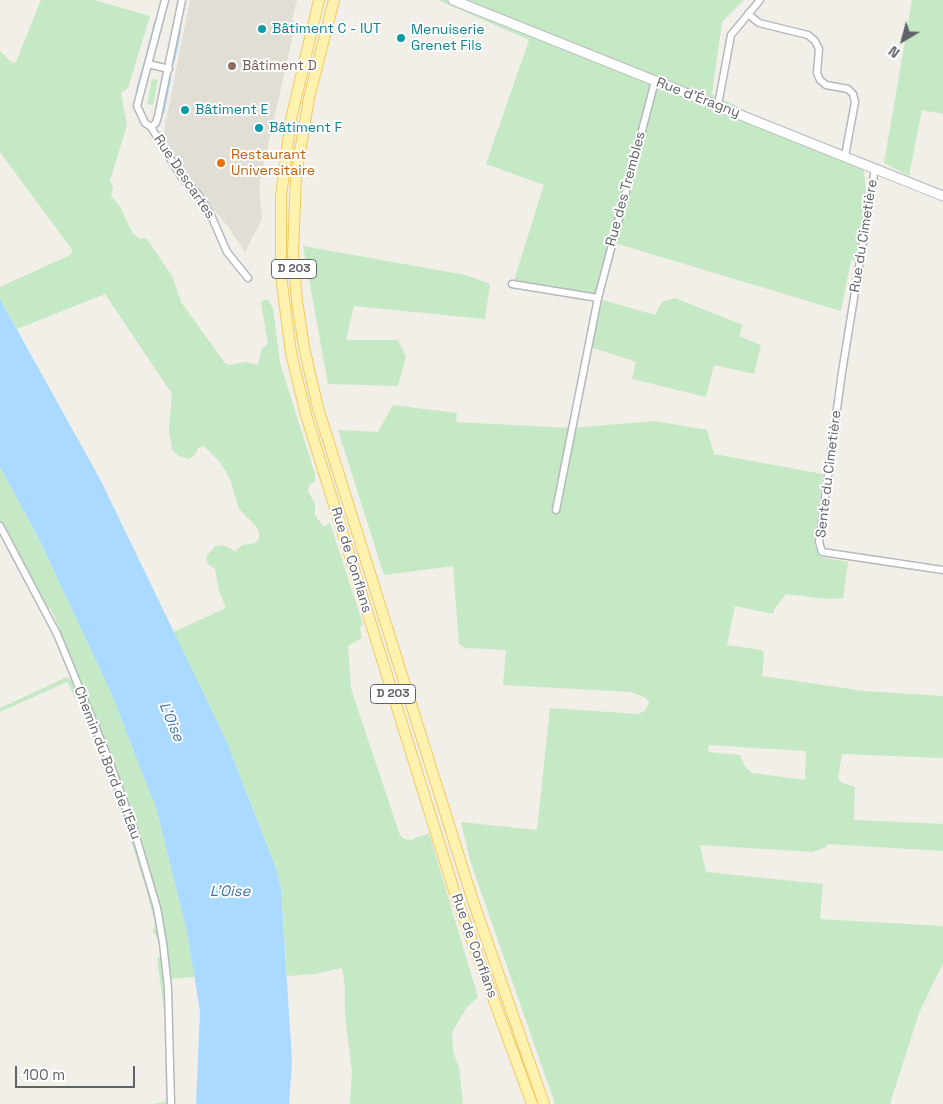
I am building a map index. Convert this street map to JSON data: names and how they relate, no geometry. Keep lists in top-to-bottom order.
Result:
{
  "streets": {
    "main road": ["D 203", "Rue de Conflans"],
    "street": [
      "Rue d'Éragny",
      "Rue Descartes",
      "Rue des Trembles",
      "Rue du Cimetière",
      "Sente du Cimetière",
      "Chemin du Bord de l'Eau"
    ]
  },
  "crossings": [
    ["Rue d'Éragny", "Rue des Trembles"],
    ["Rue d'Éragny", "Rue du Cimetière"],
    ["Rue du Cimetière", "Sente du Cimetière"]
  ],
  "water": ["L'Oise", "L’Oise"],
  "places": [
    "Bâtiment C - IUT",
    "Menuiserie Grenet Fils",
    "Bâtiment D",
    "Bâtiment E",
    "Bâtiment F",
    "Restaurant Universitaire"
  ],
  "scale_bar": "100 m",
  "north": "bottom left"
}
